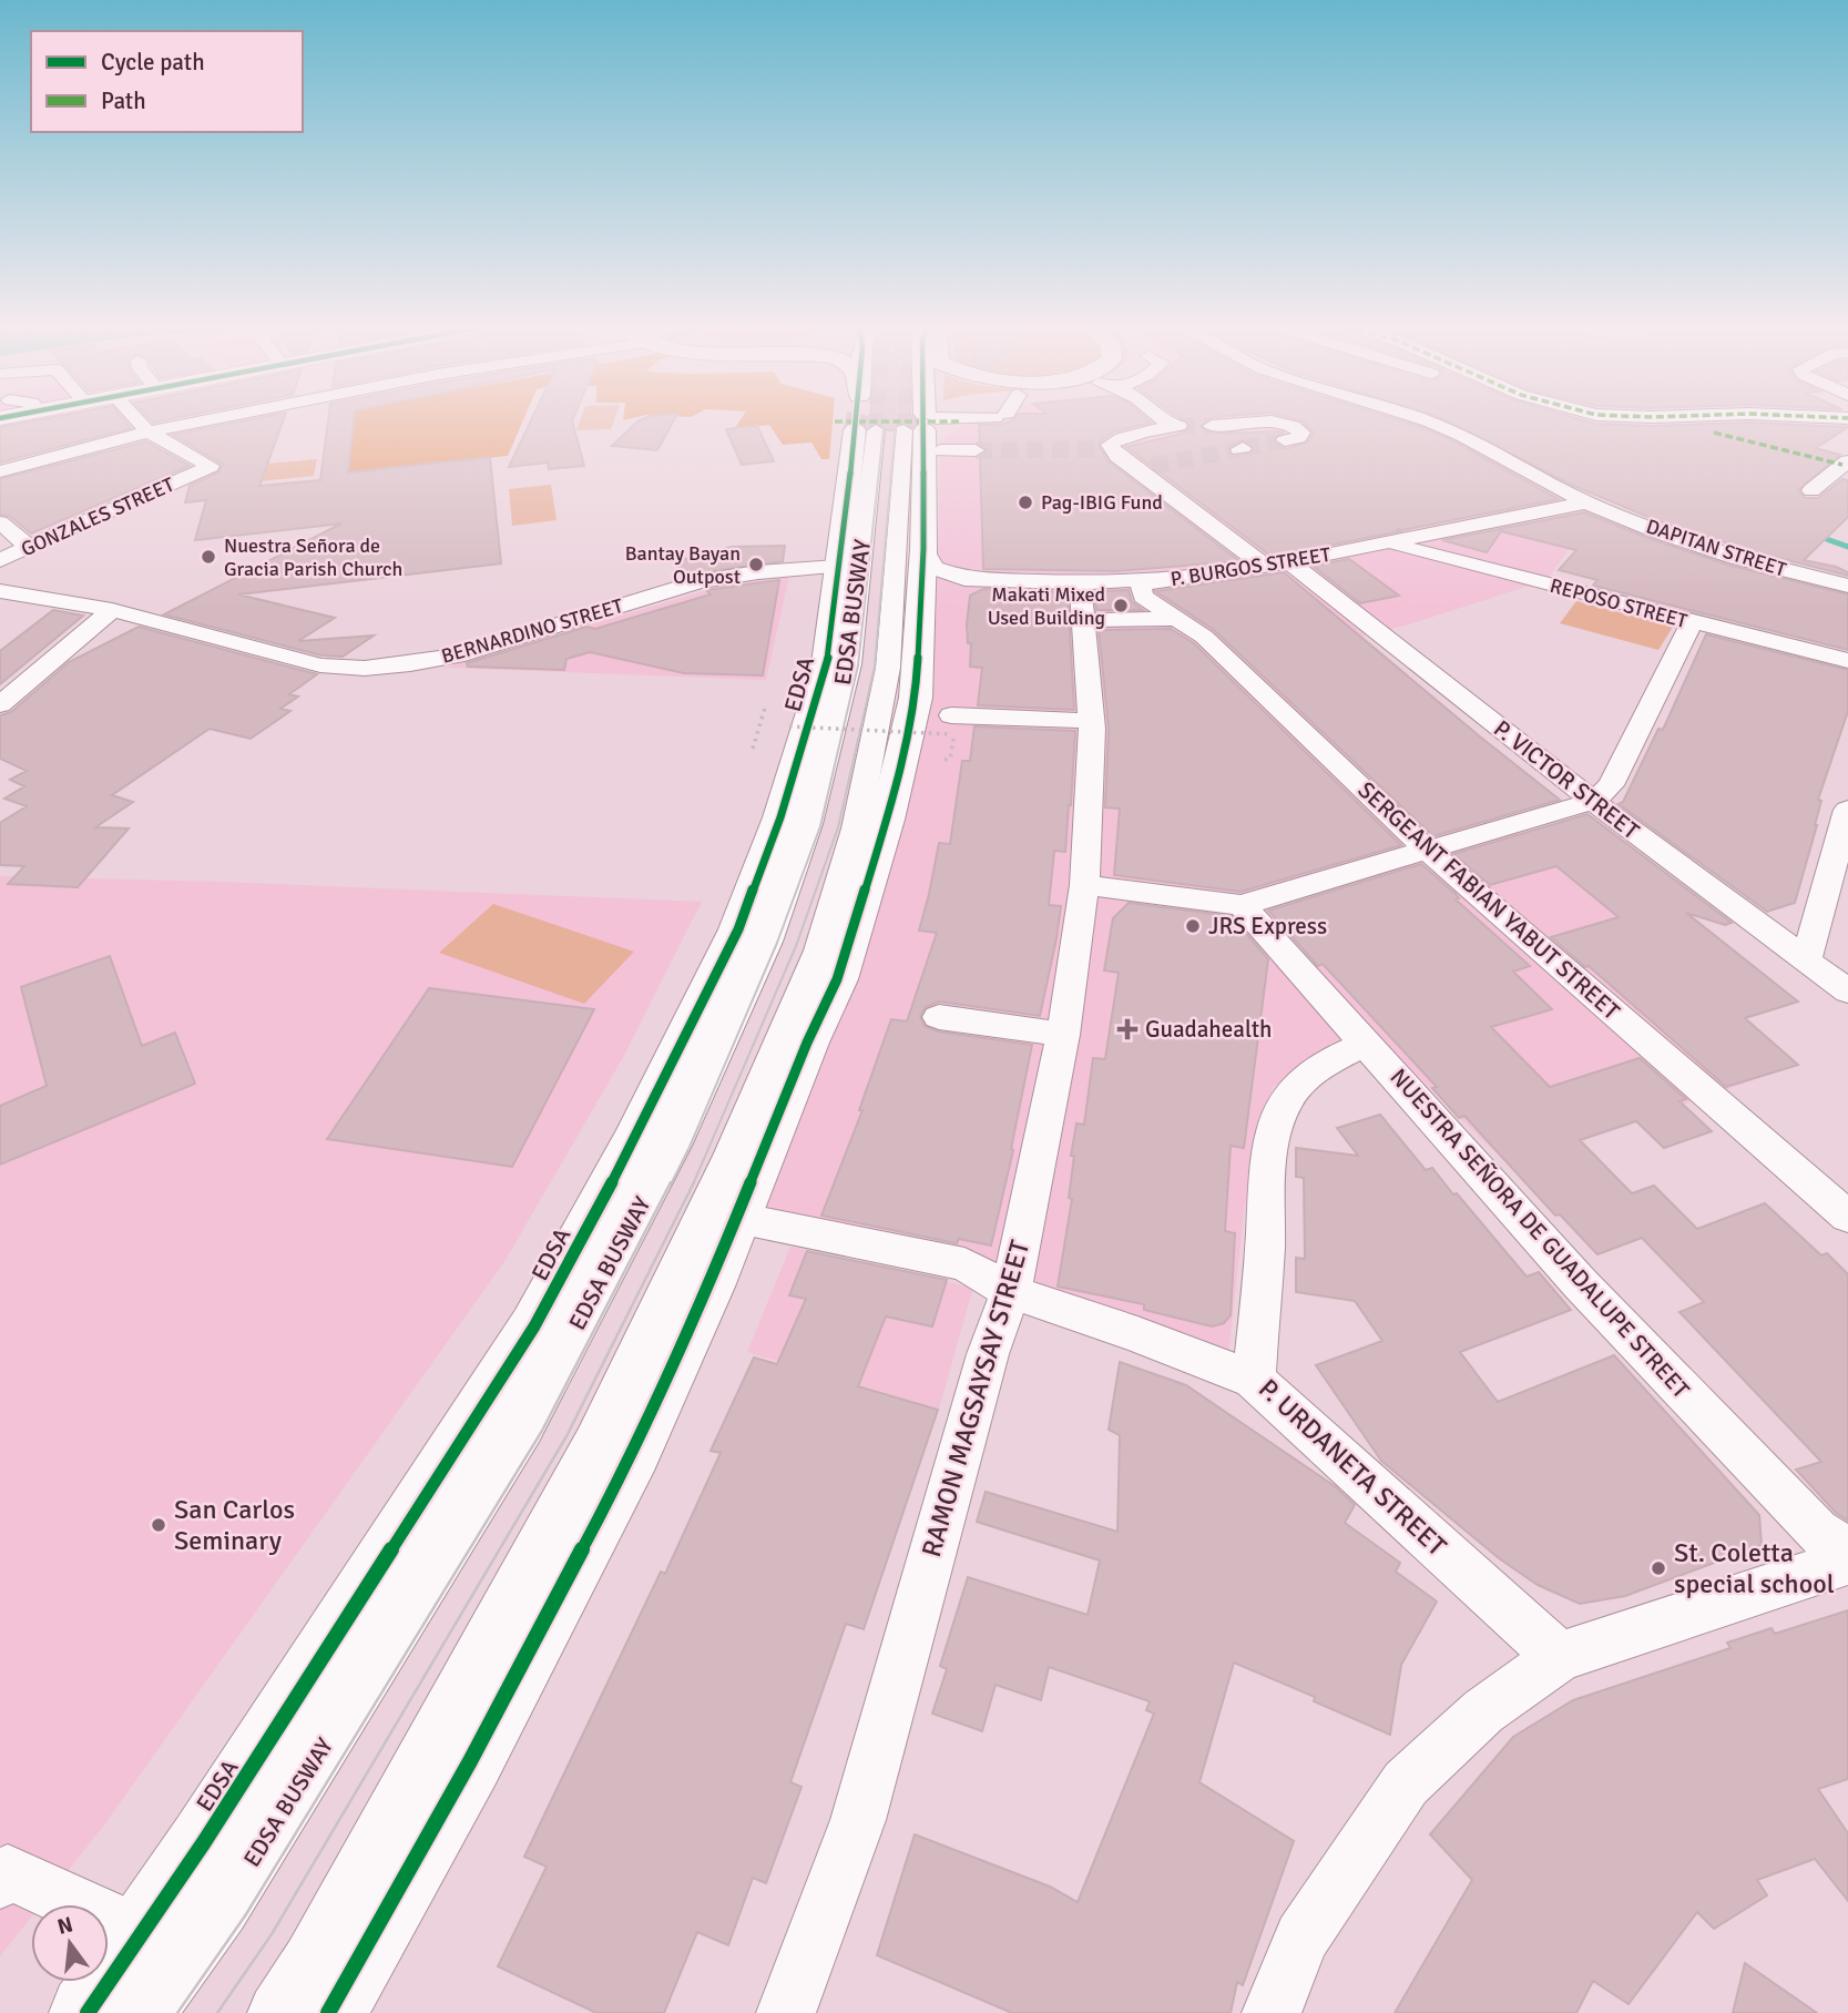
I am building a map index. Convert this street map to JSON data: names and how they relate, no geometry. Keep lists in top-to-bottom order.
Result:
{
  "streets": {
    "highway": ["EDSA"],
    "street": [
      "GONZALES STREET",
      "DAPITAN STREET",
      "P. BURGOS STREET",
      "REPOSO STREET",
      "EDSA BUSWAY",
      "BERNARDINO STREET",
      "P. VICTOR STREET",
      "SERGEANT FABIAN YABUT STREET",
      "NUESTRA SEÑORA DE GUADALUPE STREET",
      "RAMON MAGSAYSAY STREET",
      "P. URDANETA STREET"
    ]
  },
  "crossings": [
    ["DAPITAN STREET", "P. BURGOS STREET"],
    ["P. BURGOS STREET", "REPOSO STREET"],
    ["P. BURGOS STREET", "EDSA"],
    ["P. BURGOS STREET", "P. VICTOR STREET"],
    ["P. BURGOS STREET", "SERGEANT FABIAN YABUT STREET"],
    ["P. BURGOS STREET", "RAMON MAGSAYSAY STREET"],
    ["EDSA BUSWAY", "EDSA"],
    ["BERNARDINO STREET", "EDSA"],
    ["NUESTRA SEÑORA DE GUADALUPE STREET", "P. URDANETA STREET"]
  ],
  "places": {
    "other": [
      "Pag-IBIG Fund",
      "Nuestra Señora de Gracia Parish Church",
      "Bantay Bayan Outpost",
      "Makati Mixed Used Building",
      "JRS Express",
      "San Carlos Seminary",
      "St. Coletta special school"
    ],
    "health": ["Guadahealth"]
  },
  "legend": ["Cycle path", "Path"],
  "north": "top"
}
